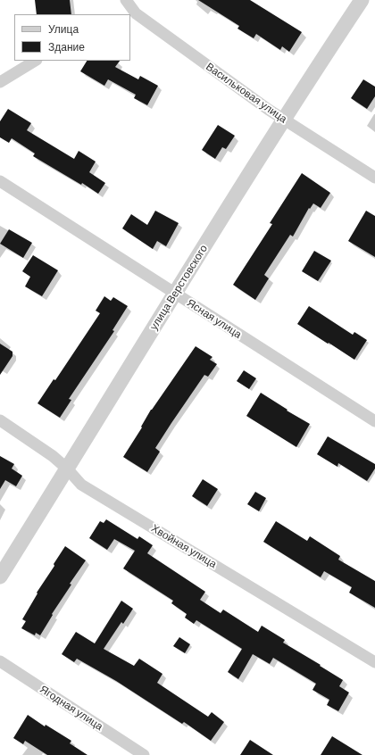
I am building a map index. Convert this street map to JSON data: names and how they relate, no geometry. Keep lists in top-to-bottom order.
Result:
{
  "streets": {
    "street": [
      "Васильковая улица",
      "улица Верстовского",
      "Ясная улица",
      "Хвойная улица",
      "Ягодная улица"
    ]
  },
  "crossings": [
    ["Васильковая улица", "улица Верстовского"],
    ["улица Верстовского", "Ясная улица"],
    ["улица Верстовского", "Хвойная улица"]
  ],
  "legend": ["Улица", "Здание"]
}
